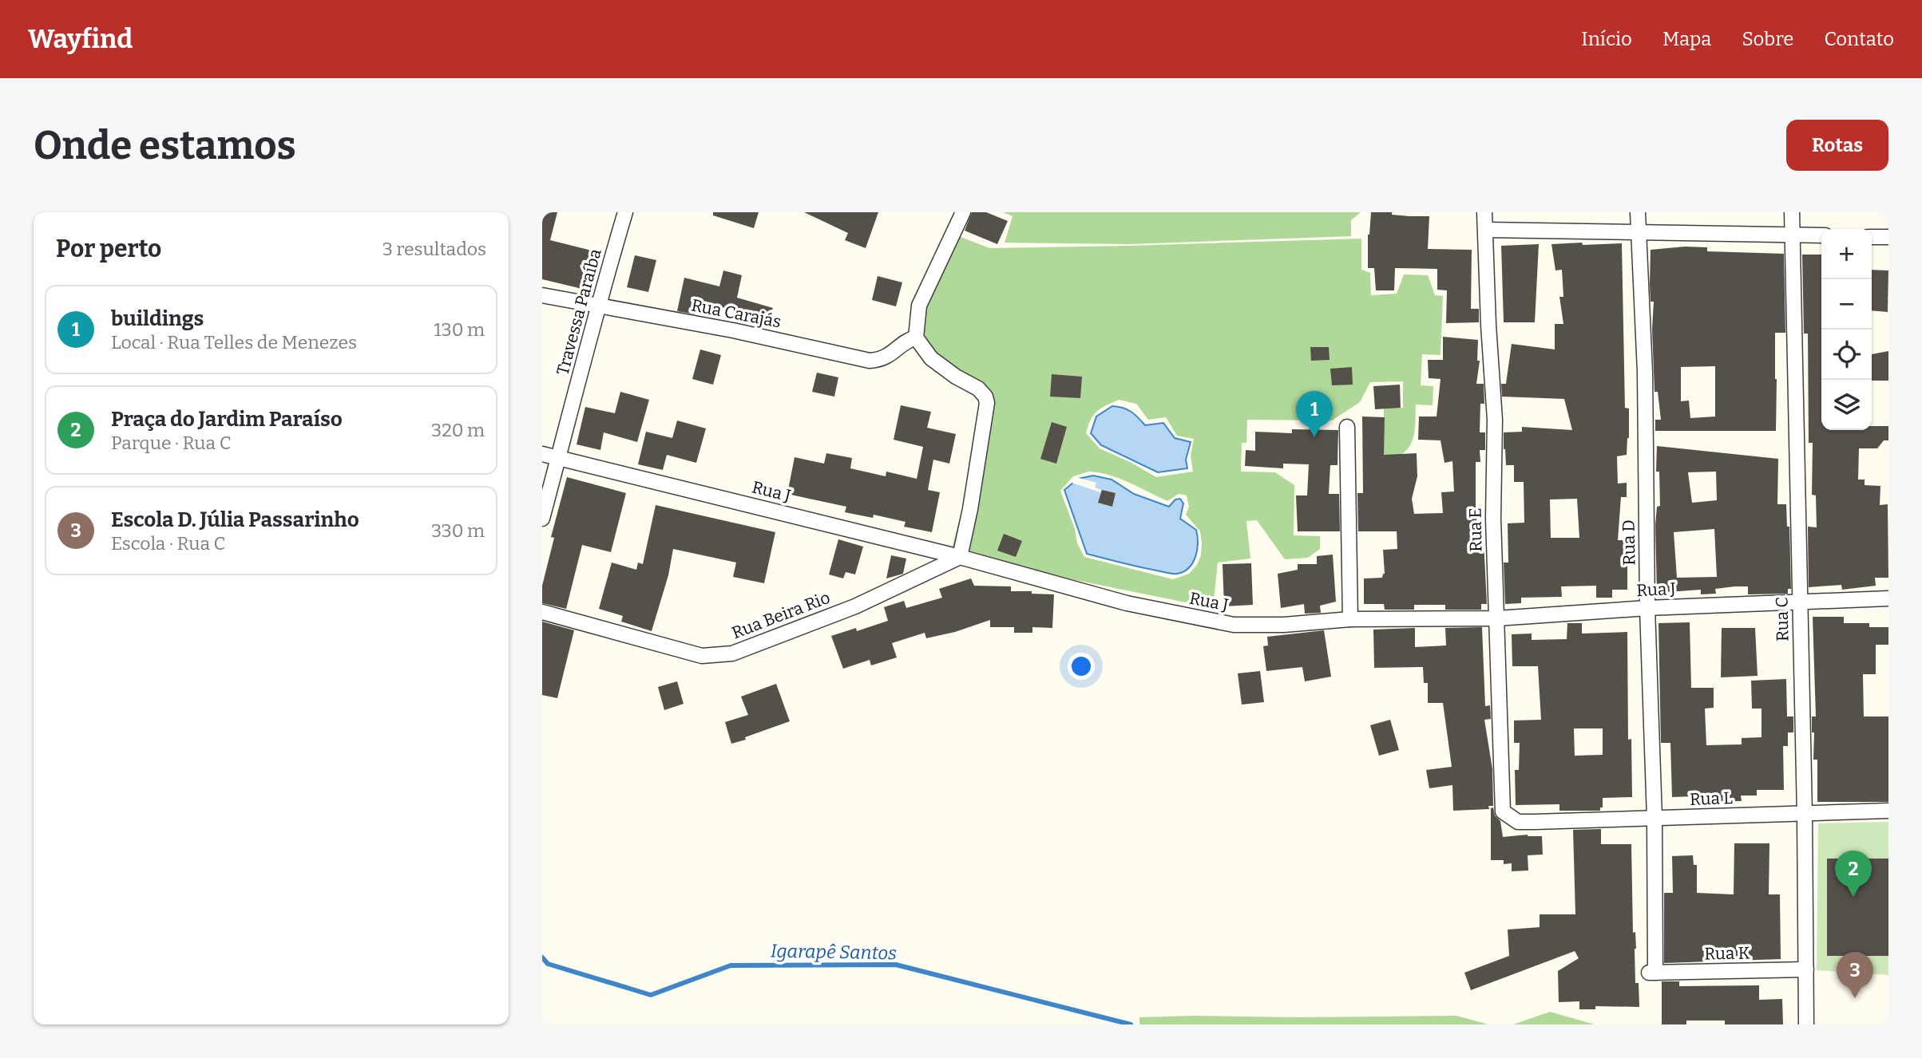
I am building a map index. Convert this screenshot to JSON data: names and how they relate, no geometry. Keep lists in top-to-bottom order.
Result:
{
  "streets": {
    "street": [
      "Travessa Paraíba",
      "Rua Carajás",
      "Rua J",
      "Rua E",
      "Rua D",
      "Rua Beira Rio",
      "Rua C",
      "Rua L",
      "Rua K"
    ]
  },
  "crossings": [
    ["Travessa Paraíba", "Rua Carajás"],
    ["Travessa Paraíba", "Rua J"],
    ["Rua J", "Rua E"],
    ["Rua J", "Rua D"],
    ["Rua J", "Rua Beira Rio"],
    ["Rua J", "Rua C"],
    ["Rua E", "Rua L"],
    ["Rua D", "Rua L"],
    ["Rua D", "Rua K"],
    ["Rua C", "Rua L"],
    ["Rua C", "Rua K"]
  ],
  "water": ["Igarapê Santos"],
  "page": {
    "header": "Wayfind",
    "nav": [
      "Início",
      "Mapa",
      "Sobre",
      "Contato"
    ],
    "buttons": "Rotas",
    "title": "Onde estamos",
    "heading": ["Por perto", "3 resultados"],
    "map_buttons": ["+", "−"],
    "list": [
      {
        "mark": "1",
        "name": "buildings",
        "note": "Local · Rua Telles de Menezes",
        "value": "130 m"
      },
      {
        "mark": "2",
        "name": "Praça do Jardim Paraíso",
        "note": "Parque · Rua C",
        "value": "320 m"
      },
      {
        "mark": "3",
        "name": "Escola D. Júlia Passarinho",
        "note": "Escola · Rua C",
        "value": "330 m"
      }
    ],
    "pins": ["1", "2", "3"]
  }
}
